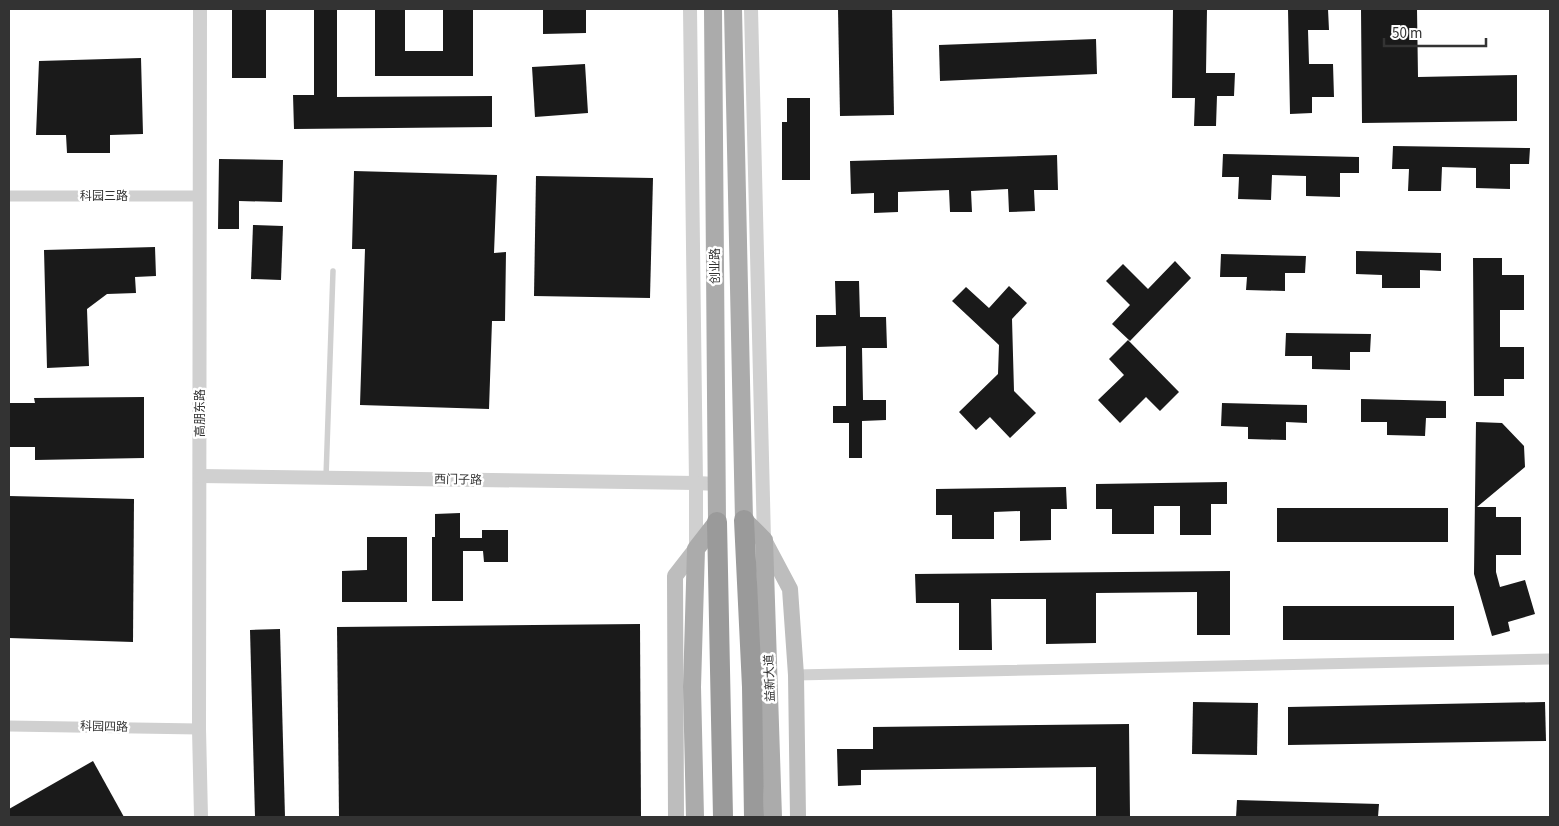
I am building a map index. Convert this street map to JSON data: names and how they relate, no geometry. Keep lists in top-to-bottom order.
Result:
{
  "streets": {
    "main road": ["创业路", "益新大道"],
    "street": [
      "科园三路",
      "高朋东路",
      "西门子路",
      "科园四路"
    ]
  },
  "crossings": [
    ["科园三路", "高朋东路"],
    ["创业路", "西门子路"],
    ["高朋东路", "西门子路"],
    ["高朋东路", "科园四路"]
  ],
  "scale_bar": "50 m"
}
